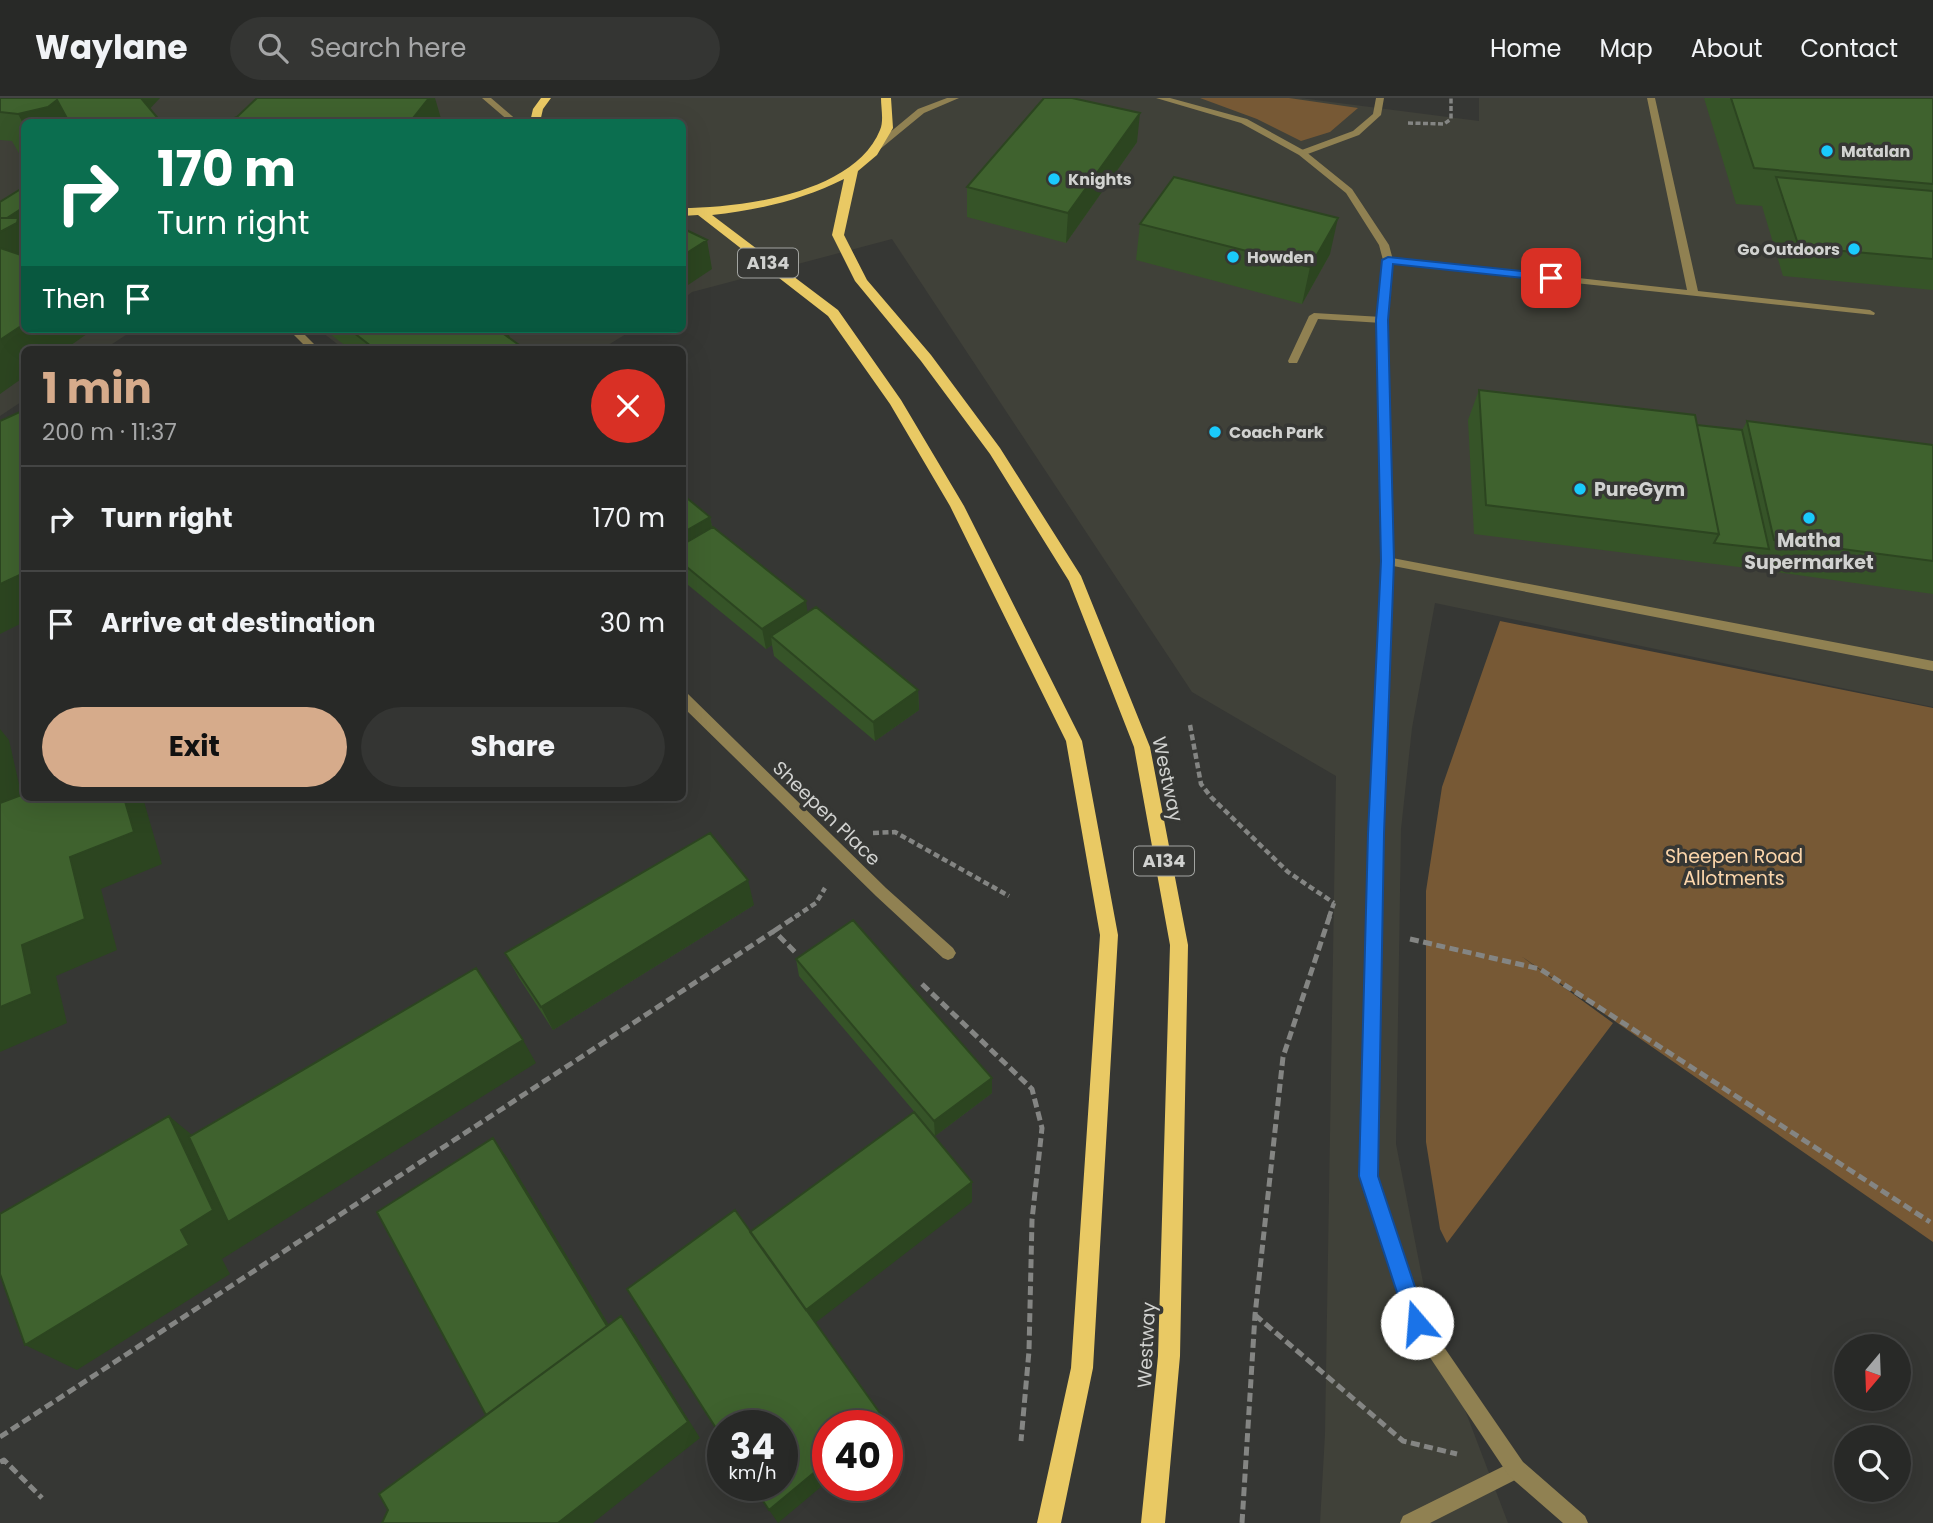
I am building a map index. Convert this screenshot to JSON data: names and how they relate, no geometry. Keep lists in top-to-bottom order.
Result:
{
  "streets": {
    "main road": ["A134", "Westway"],
    "street": ["Sheepen Place"]
  },
  "parks": ["Sheepen Road Allotments"],
  "places": [
    "Matalan",
    "Knights",
    "Go Outdoors",
    "Howden",
    "Coach Park",
    "PureGym",
    "Matha Supermarket"
  ],
  "north": "bottom",
  "page": {
    "header": "Waylane",
    "search": "Search here",
    "nav": [
      "Home",
      "Map",
      "About",
      "Contact"
    ],
    "turn": ["170 m", "Turn right"],
    "then": "Then",
    "heading": ["1 min", "200 m · 11:37"],
    "list": [
      {
        "name": "Turn right",
        "value": "170 m"
      },
      {
        "name": "Arrive at destination",
        "value": "30 m"
      }
    ],
    "buttons": ["Exit", "Share"],
    "speed": "34 km/h",
    "limit": "40"
  }
}
